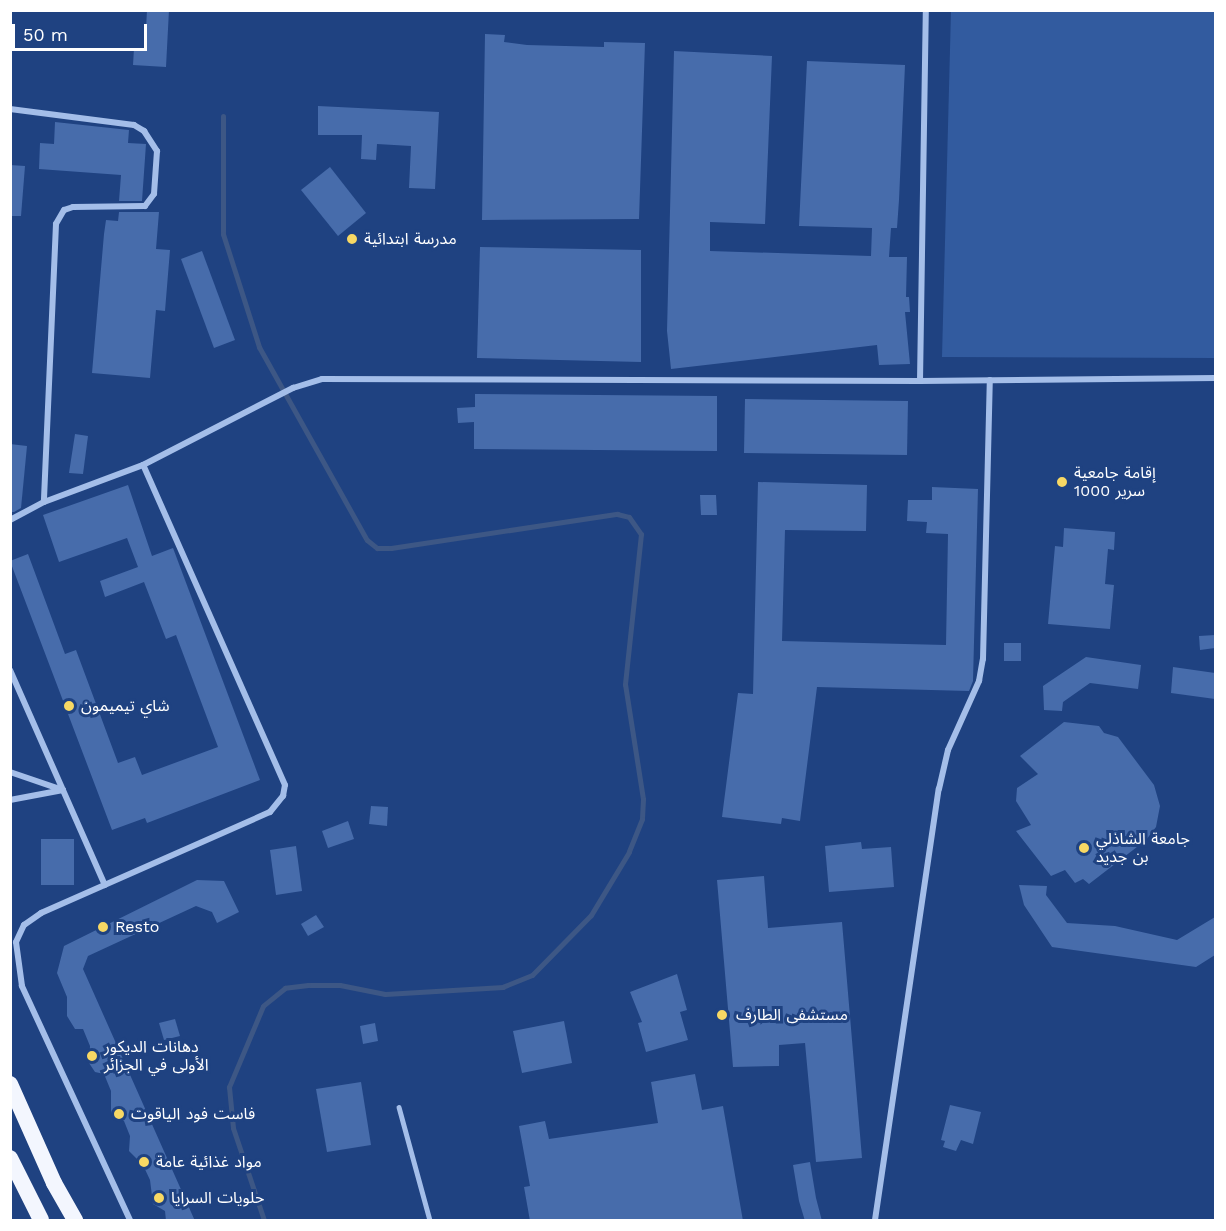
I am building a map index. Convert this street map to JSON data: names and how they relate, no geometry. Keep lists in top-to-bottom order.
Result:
{
  "places": [
    "مدرسة ابتدائية",
    "إقامة جامعية 1000 سرير",
    "شاي تيميمون",
    "جامعة الشاذلي بن جديد",
    "Resto",
    "مستشفى الطارف",
    "دهانات الديكور الأولى في الجزائر",
    "فاست فود الياقوت",
    "مواد غذائية عامة",
    "حلويات السرايا"
  ],
  "scale_bar": "50 m"
}
